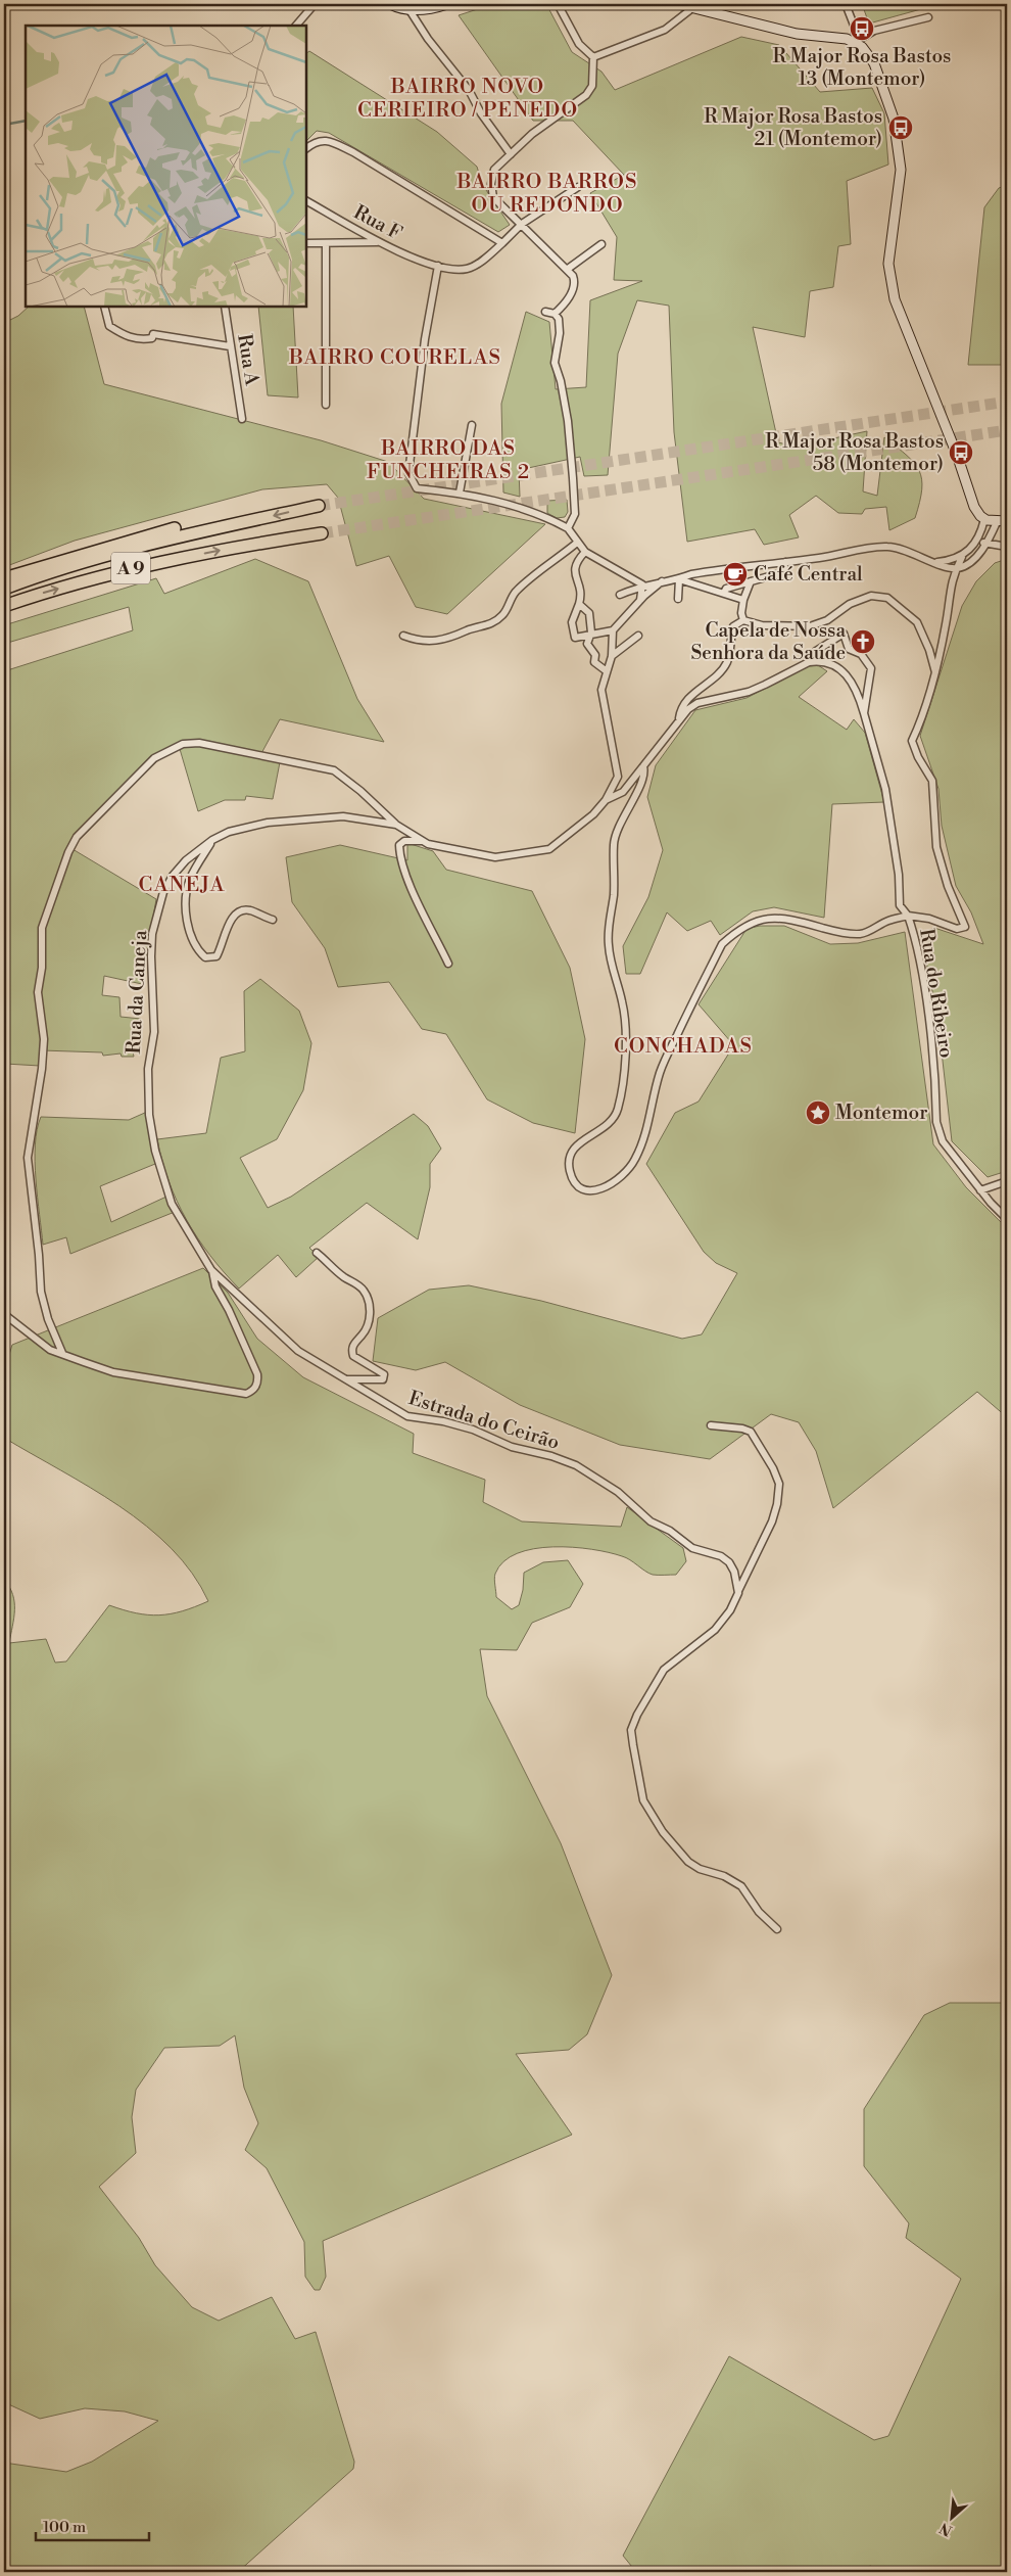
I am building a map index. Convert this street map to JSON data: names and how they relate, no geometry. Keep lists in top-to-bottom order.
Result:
{
  "streets": {
    "highway": ["A 9"],
    "street": [
      "Rua F",
      "Rua A",
      "Rua da Caneja",
      "Rua do Ribeiro",
      "Estrada do Ceirão"
    ]
  },
  "districts": [
    "BAIRRO NOVO CERIEIRO / PENEDO",
    "BAIRRO BARROS OU REDONDO",
    "BAIRRO COURELAS",
    "BAIRRO DAS FUNCHEIRAS 2",
    "CANEJA",
    "CONCHADAS"
  ],
  "places": {
    "bus stop": ["R Major Rosa Bastos 13 (Montemor)", "R Major Rosa Bastos 21 (Montemor)", "R Major Rosa Bastos 58 (Montemor)"],
    "cafe": ["Café Central"],
    "church": ["Capela de Nossa Senhora da Saúde"],
    "place": ["Montemor"]
  },
  "scale_bar": "100 m",
  "north": "bottom left"
}
